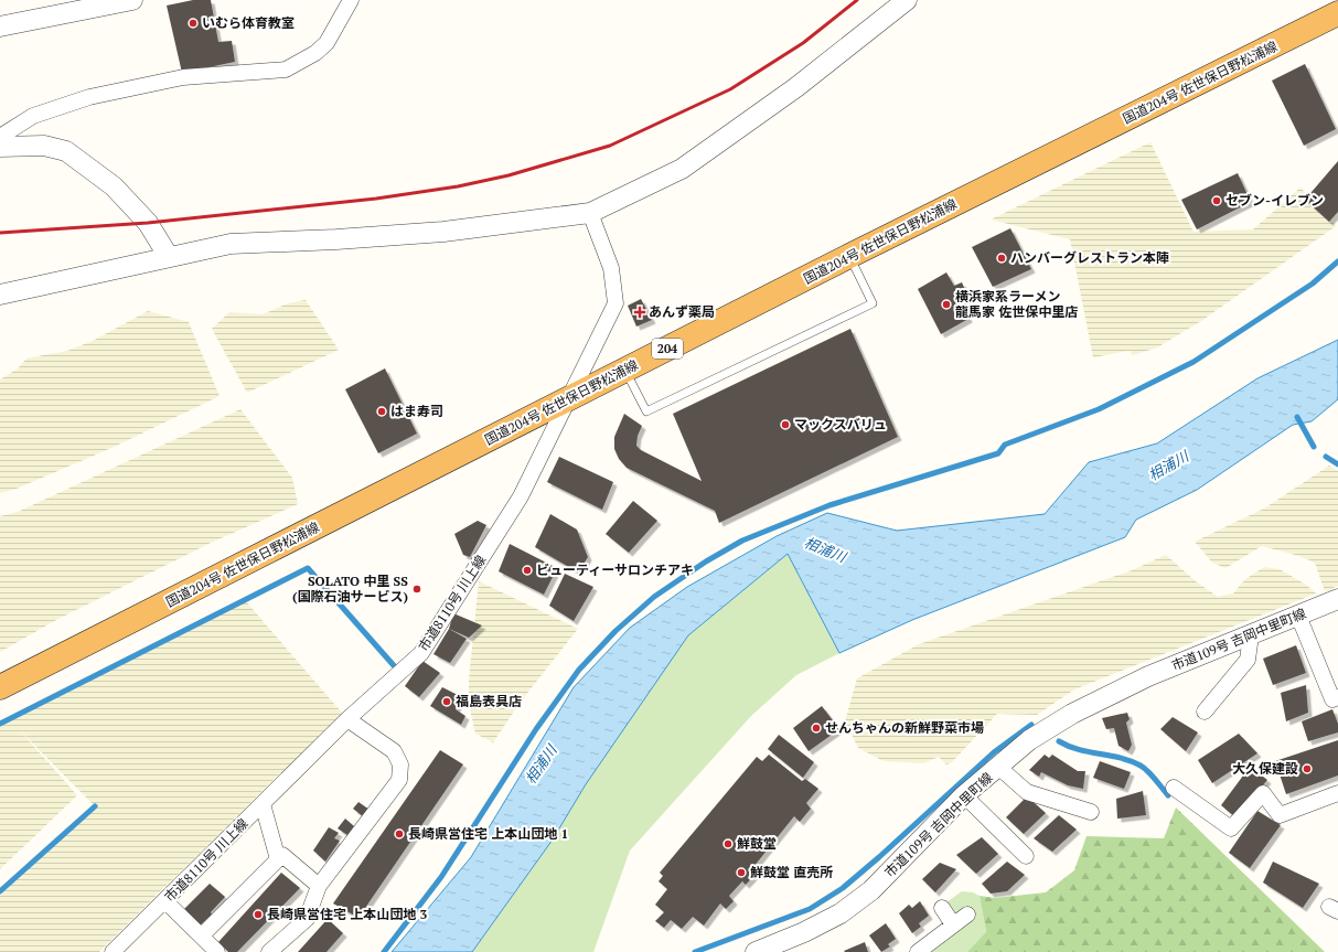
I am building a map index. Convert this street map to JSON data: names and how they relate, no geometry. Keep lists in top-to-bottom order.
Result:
{
  "streets": {
    "highway": ["国道204号 佐世保日野松浦線", "204"],
    "street": ["市道8110号 川上線", "市道109号 吉岡中里町線"]
  },
  "crossings": [
    ["国道204号 佐世保日野松浦線", "市道8110号 川上線"]
  ],
  "water": ["相浦川"],
  "places": {
    "other": [
      "いむら体育教室",
      "セブン-イレブン",
      "ハンバーグレストラン本陣",
      "横浜家系ラーメン 龍馬家 佐世保中里店",
      "はま寿司",
      "マックスバリュ",
      "ビューティーサロンチアキ",
      "SOLATO 中里 SS (国際石油サービス)",
      "福島表具店",
      "せんちゃんの新鮮野菜市場",
      "大久保建設",
      "長崎県営住宅 上本山団地 1",
      "鮮鼓堂",
      "鮮鼓堂 直売所",
      "長崎県営住宅 上本山団地 3"
    ],
    "health": ["あんず薬局"]
  }
}
